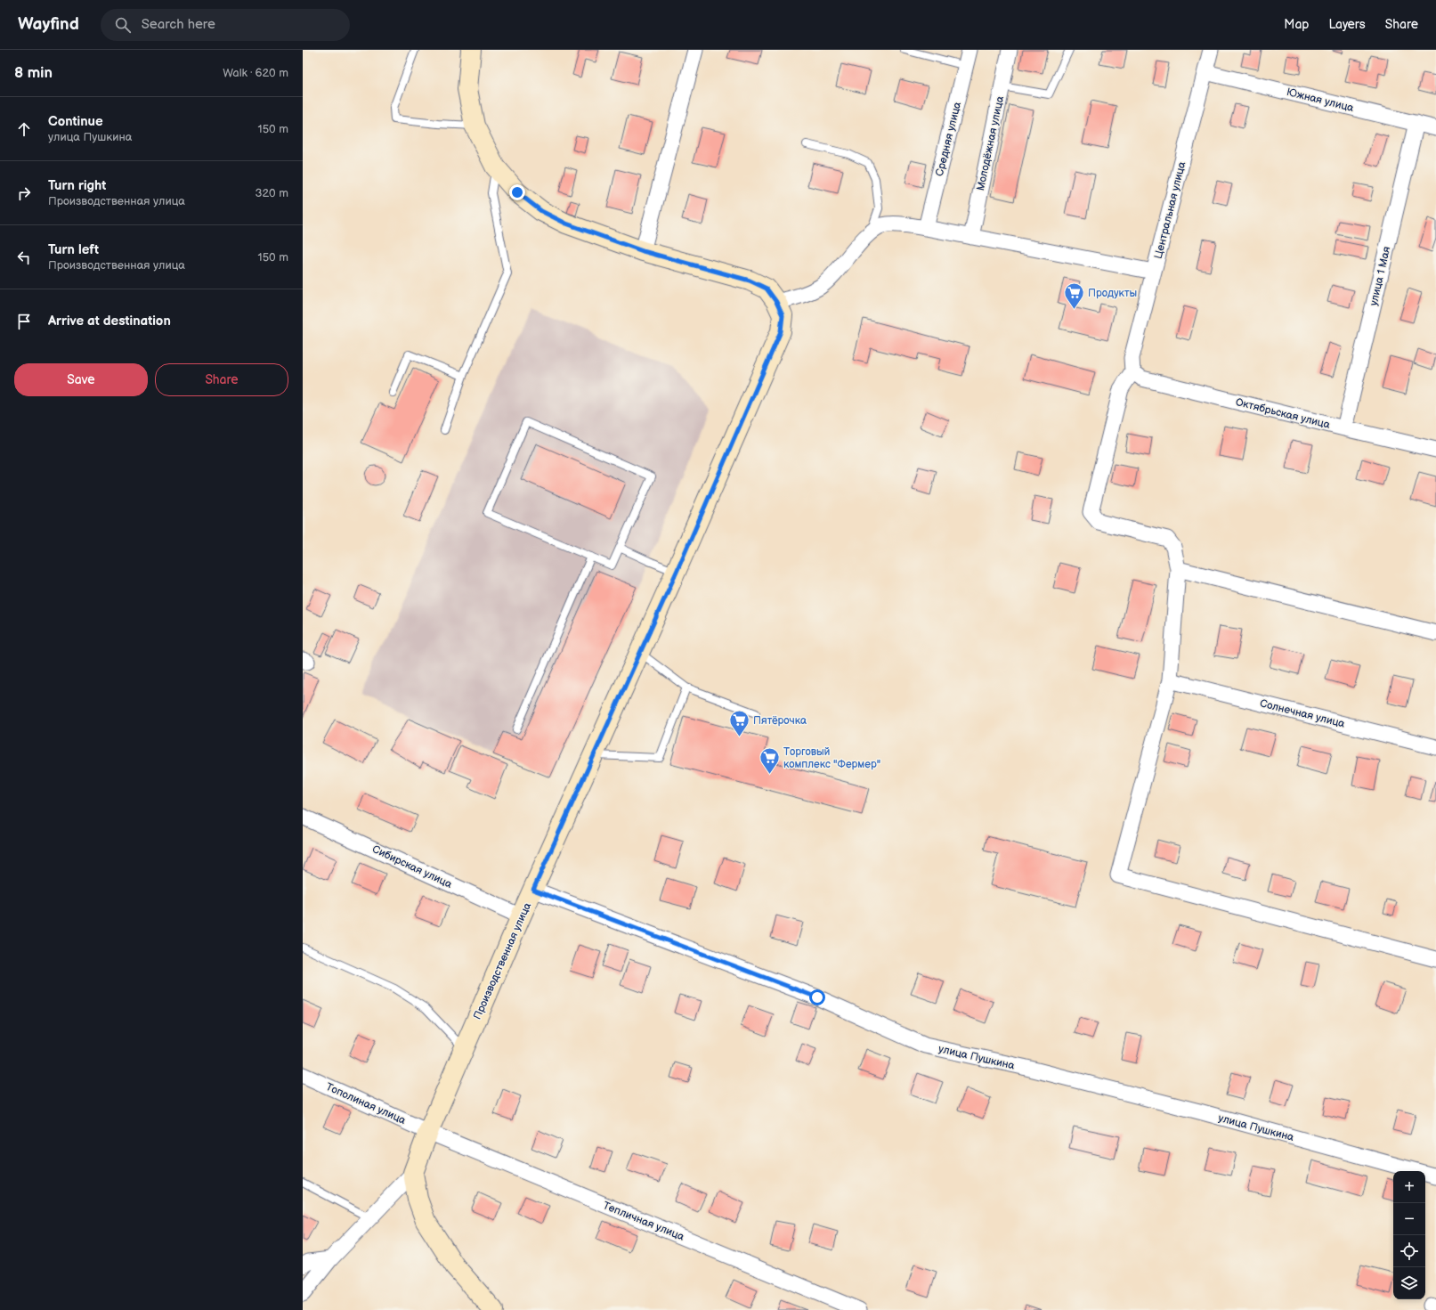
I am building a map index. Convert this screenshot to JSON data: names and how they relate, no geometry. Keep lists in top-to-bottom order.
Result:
{
  "streets": {
    "street": [
      "Южная улица",
      "Средняя улица",
      "Молодёжная улица",
      "Центральная улица",
      "улица 1 Мая",
      "Октябрьская улица",
      "Солнечная улица",
      "Сибирская улица",
      "Производственная улица",
      "улица Пушкина",
      "Тополиная улица",
      "Тепличная улица"
    ]
  },
  "crossings": [
    ["Южная улица", "Центральная улица"],
    ["Южная улица", "улица 1 Мая"],
    ["Центральная улица", "Октябрьская улица"],
    ["улица 1 Мая", "Октябрьская улица"],
    ["Сибирская улица", "Производственная улица"],
    ["Производственная улица", "улица Пушкина"],
    ["Производственная улица", "Тополиная улица"],
    ["Производственная улица", "Тепличная улица"],
    ["Тополиная улица", "Тепличная улица"]
  ],
  "places": {
    "supermarket": ["Продукты", "Пятёрочка", "Торговый комплекс \"Фермер\""]
  },
  "page": {
    "header": "Wayfind",
    "search": "Search here",
    "nav": ["Map", "Layers", "Share"],
    "heading": ["8 min", "Walk · 620 m"],
    "list": [
      ["Continue", "улица Пушкина", "150 m"],
      ["Turn right", "Производственная улица", "320 m"],
      ["Turn left", "Производственная улица", "150 m"],
      "Arrive at destination"
    ],
    "buttons": ["Save", "Share"],
    "map_buttons": ["+", "−"]
  }
}
